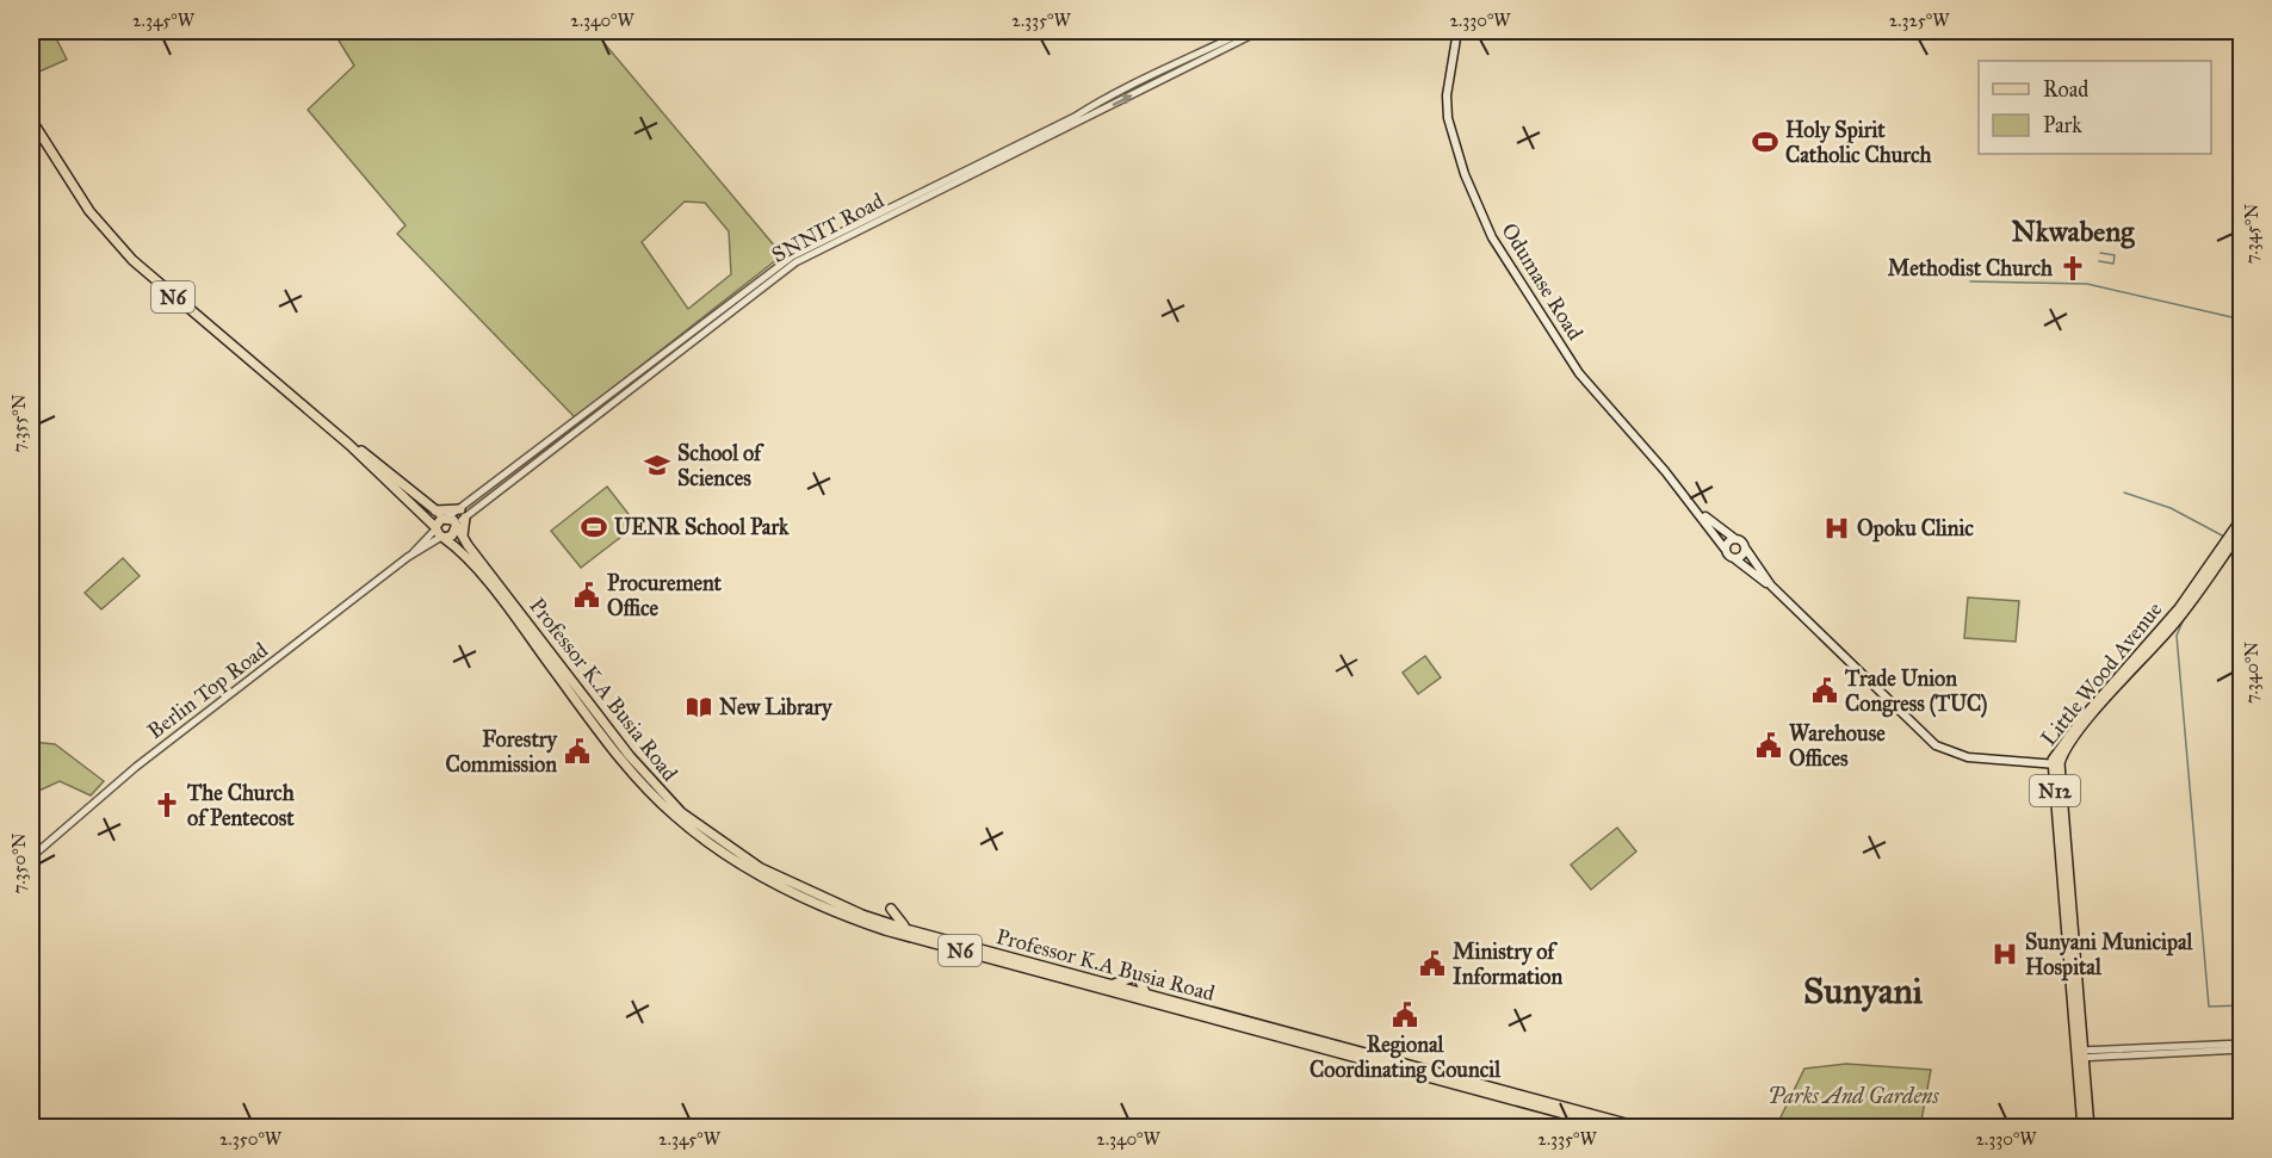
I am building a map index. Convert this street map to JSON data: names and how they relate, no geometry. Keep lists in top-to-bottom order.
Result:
{
  "streets": {
    "main road": [
      "Odumase Road",
      "N6",
      "Little Wood Avenue",
      "Professor K.A Busia Road",
      "N12"
    ],
    "street": ["SNNIT Road", "Berlin Top Road"]
  },
  "crossings": [
    ["SNNIT Road", "N6"],
    ["SNNIT Road", "Professor K.A Busia Road"],
    ["N6", "Professor K.A Busia Road"],
    ["N6", "Berlin Top Road"],
    ["Professor K.A Busia Road", "Berlin Top Road"]
  ],
  "districts": ["Nkwabeng", "Sunyani"],
  "parks": ["Parks And Gardens"],
  "places": {
    "sports": ["Holy Spirit Catholic Church", "UENR School Park"],
    "church": ["Methodist Church", "The Church of Pentecost"],
    "school or university": ["School of Sciences"],
    "hospital": ["Opoku Clinic", "Sunyani Municipal Hospital"],
    "public building": [
      "Procurement Office",
      "Trade Union Congress (TUC)",
      "Warehouse Offices",
      "Forestry Commission",
      "Ministry of Information",
      "Regional Coordinating Council"
    ],
    "library": ["New Library"]
  },
  "legend": ["Road", "Park"],
  "coordinates": [
    "2.345°W",
    "2.340°W",
    "2.335°W",
    "2.330°W",
    "2.325°W",
    "7.345°N",
    "7.355°N",
    "7.340°N",
    "7.350°N",
    "2.350°W"
  ]
}
